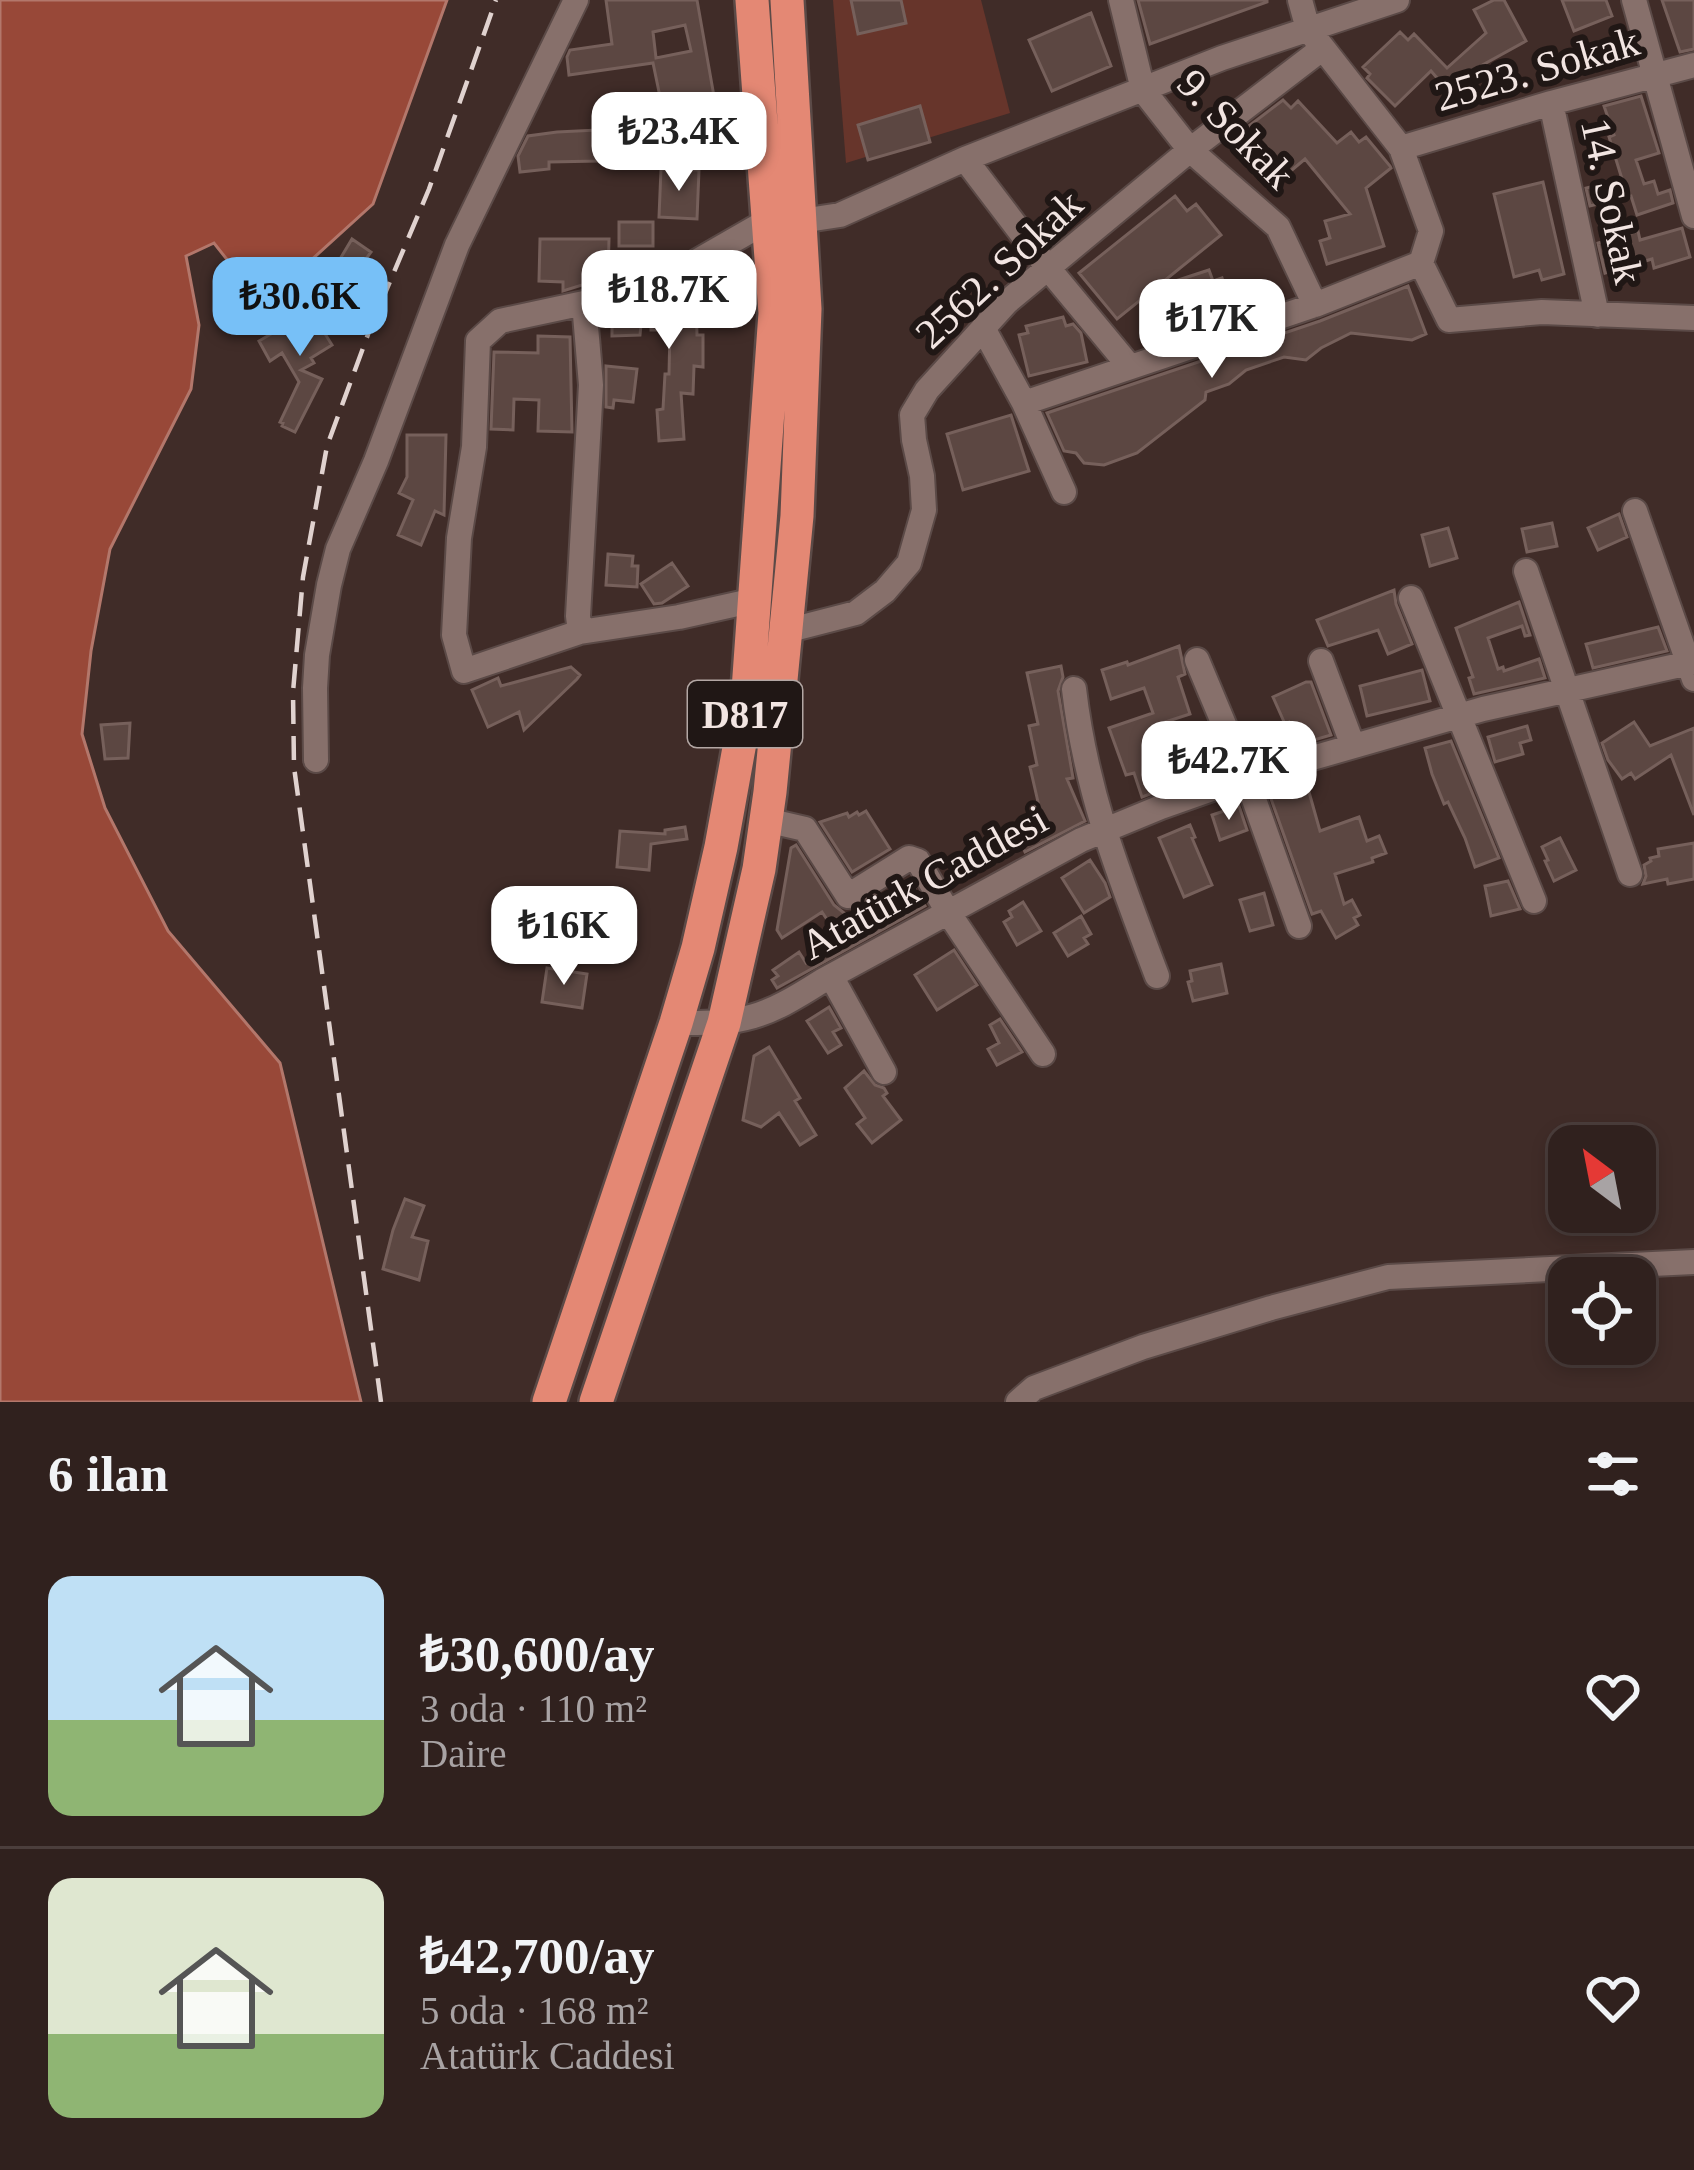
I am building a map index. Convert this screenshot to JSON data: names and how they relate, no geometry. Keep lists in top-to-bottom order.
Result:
{
  "streets": {
    "highway": ["D817"],
    "street": [
      "2523. Sokak",
      "9. Sokak",
      "14. Sokak",
      "2562. Sokak",
      "Atatürk Caddesi"
    ]
  },
  "crossings": [
    ["2523. Sokak", "14. Sokak"],
    ["2523. Sokak", "2562. Sokak"],
    ["9. Sokak", "2562. Sokak"],
    ["2562. Sokak", "D817"],
    ["D817", "Atatürk Caddesi"]
  ],
  "north": "top left",
  "page": {
    "price": [
      "₺23.4K",
      "₺18.7K",
      "₺30.6K",
      "₺17K",
      "₺42.7K",
      "₺16K"
    ],
    "heading": "6 ilan",
    "list": [
      {
        "name": "₺30,600/ay",
        "note": "3 oda · 110 m² · Daire"
      },
      {
        "name": "₺42,700/ay",
        "note": "5 oda · 168 m² · Atatürk Caddesi"
      }
    ]
  }
}
